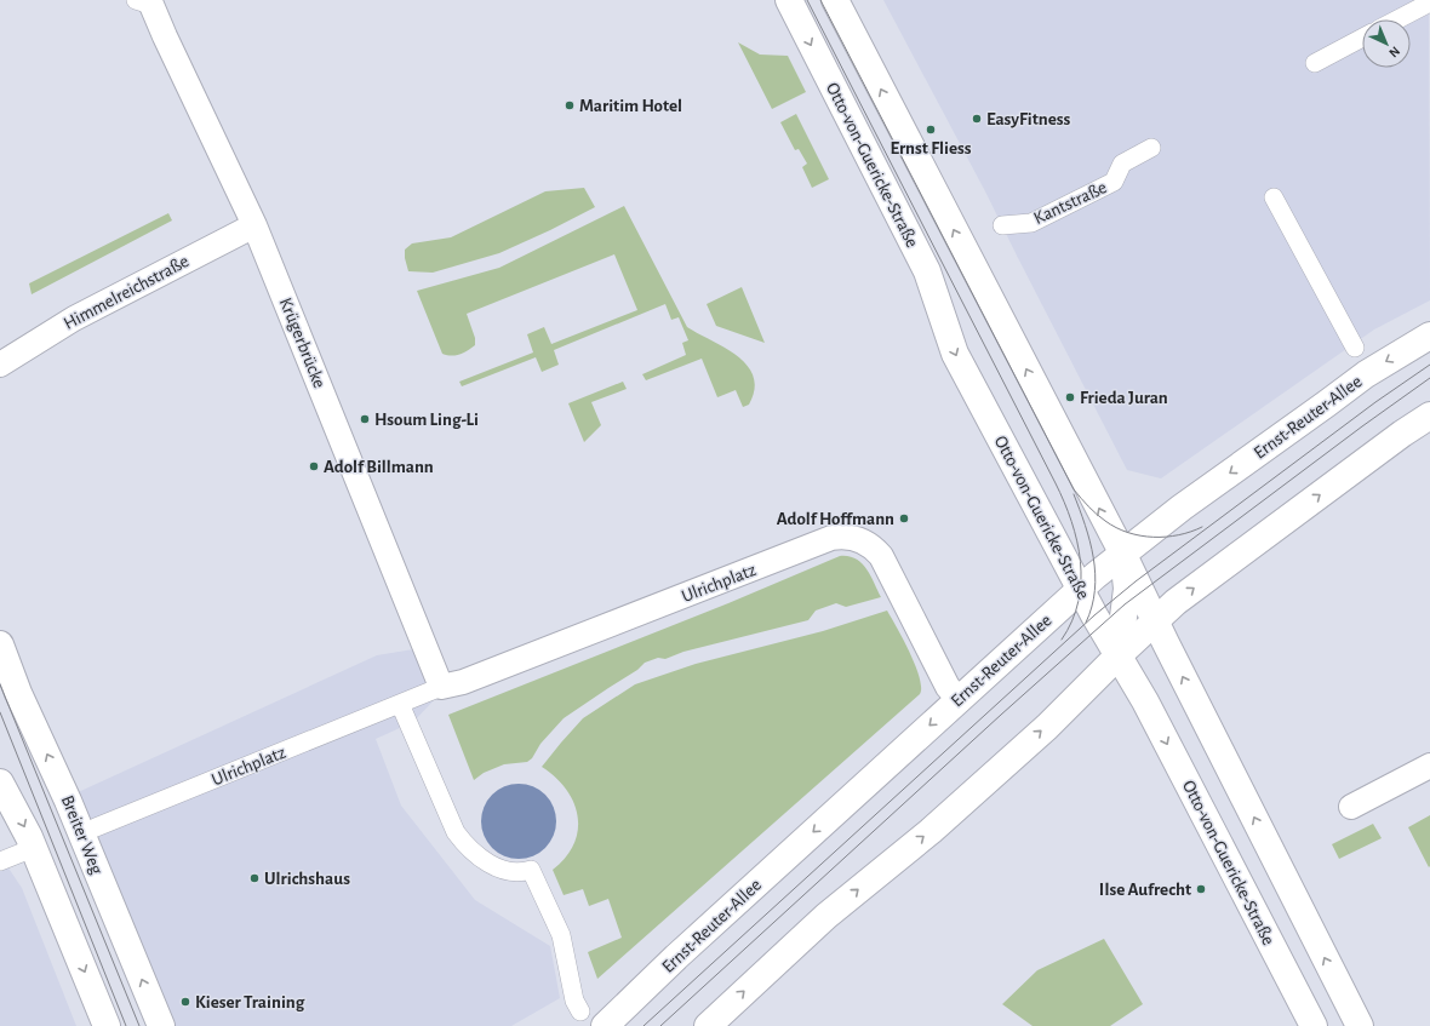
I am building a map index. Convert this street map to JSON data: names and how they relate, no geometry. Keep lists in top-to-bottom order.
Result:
{
  "streets": {
    "street": [
      "Otto-von-Guericke-Straße",
      "Kantstraße",
      "Himmelreichstraße",
      "Krügerbrücke",
      "Ernst-Reuter-Allee",
      "Ulrichplatz",
      "Breiter Weg"
    ]
  },
  "crossings": [
    ["Otto-von-Guericke-Straße", "Ernst-Reuter-Allee"],
    ["Himmelreichstraße", "Krügerbrücke"],
    ["Krügerbrücke", "Ulrichplatz"],
    ["Ernst-Reuter-Allee", "Ulrichplatz"]
  ],
  "places": [
    "Maritim Hotel",
    "EasyFitness",
    "Ernst Fliess",
    "Frieda Juran",
    "Hsoum Ling-Li",
    "Adolf Billmann",
    "Adolf Hoffmann",
    "Ulrichshaus",
    "Ilse Aufrecht",
    "Kieser Training"
  ],
  "north": "bottom right"
}
